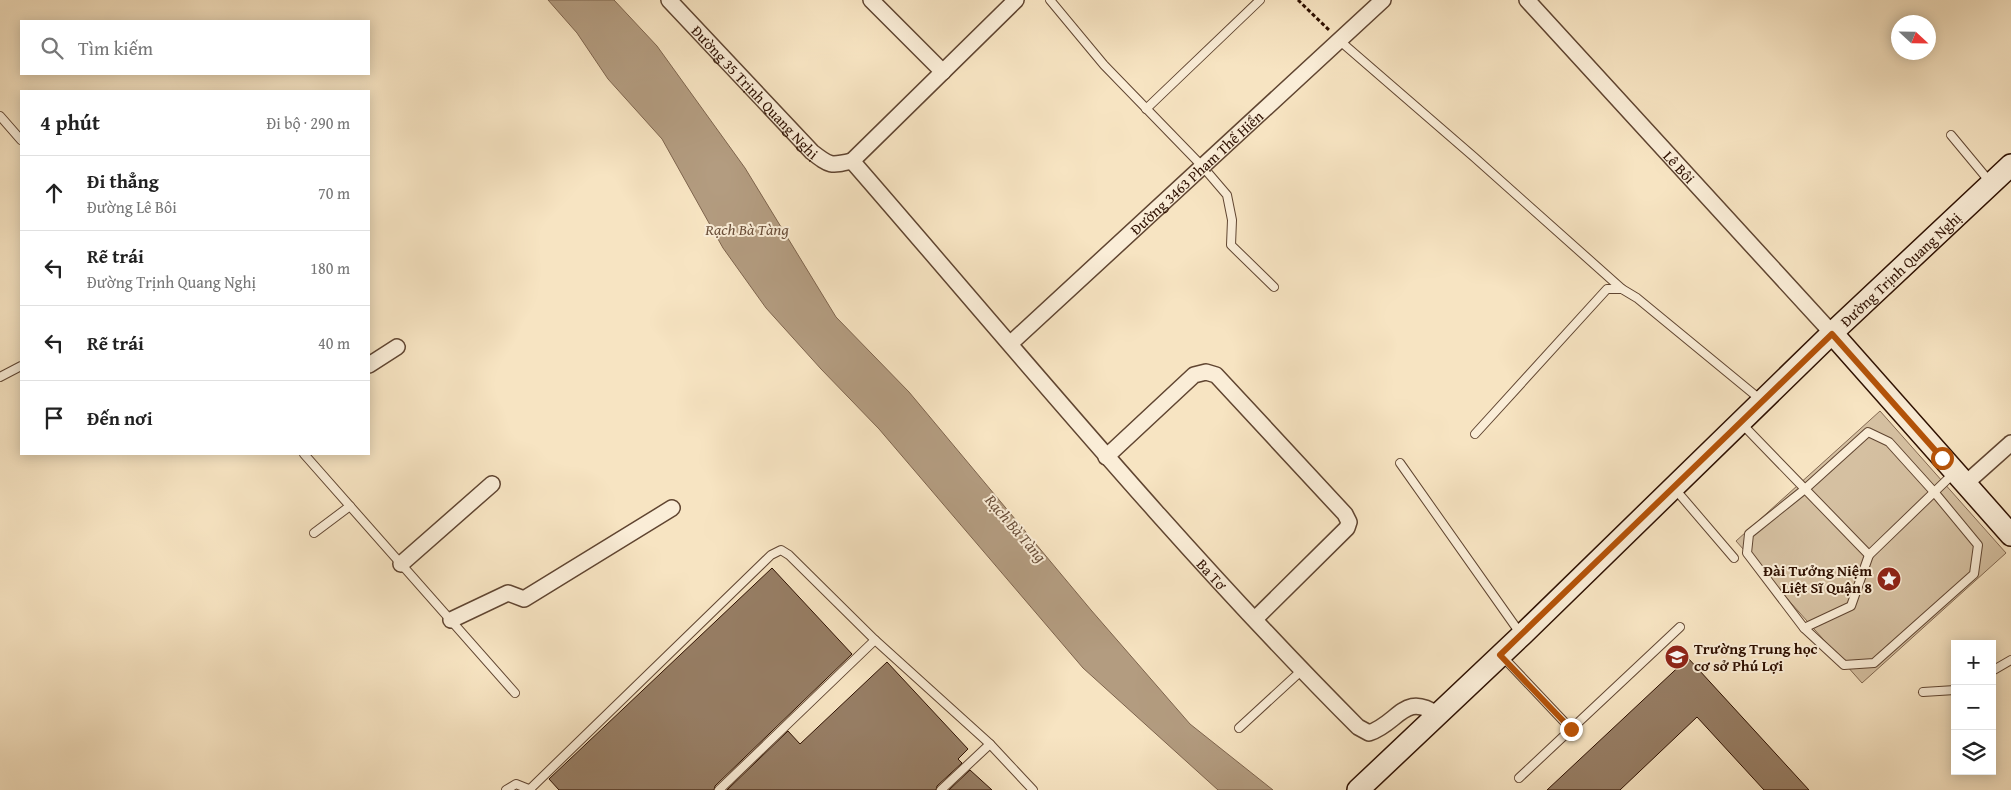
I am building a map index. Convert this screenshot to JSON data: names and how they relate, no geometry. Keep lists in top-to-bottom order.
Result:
{
  "streets": {
    "main road": ["Đường Trịnh Quang Nghị"],
    "street": [
      "Đường 35 Trịnh Quang Nghị",
      "Lê Bôi",
      "Đường 3463 Phạm Thế Hiển",
      "Ba Tơ"
    ]
  },
  "crossings": [
    ["Đường 35 Trịnh Quang Nghị", "Ba Tơ"],
    ["Lê Bôi", "Đường Trịnh Quang Nghị"],
    ["Đường 3463 Phạm Thế Hiển", "Ba Tơ"],
    ["Đường Trịnh Quang Nghị", "Ba Tơ"]
  ],
  "water": ["Rạch Bà Tàng"],
  "places": {
    "place": ["Đài Tưởng Niệm Liệt Sĩ Quận 8"],
    "school or university": ["Trường Trung học cơ sở Phú Lợi"]
  },
  "north": "right",
  "page": {
    "search": "Tìm kiếm",
    "heading": ["4 phút", "Đi bộ · 290 m"],
    "list": [
      ["Đi thẳng", "Đường Lê Bôi", "70 m"],
      ["Rẽ trái", "Đường Trịnh Quang Nghị", "180 m"],
      ["Rẽ trái", "40 m"],
      "Đến nơi"
    ],
    "map_buttons": ["+", "−"]
  }
}
